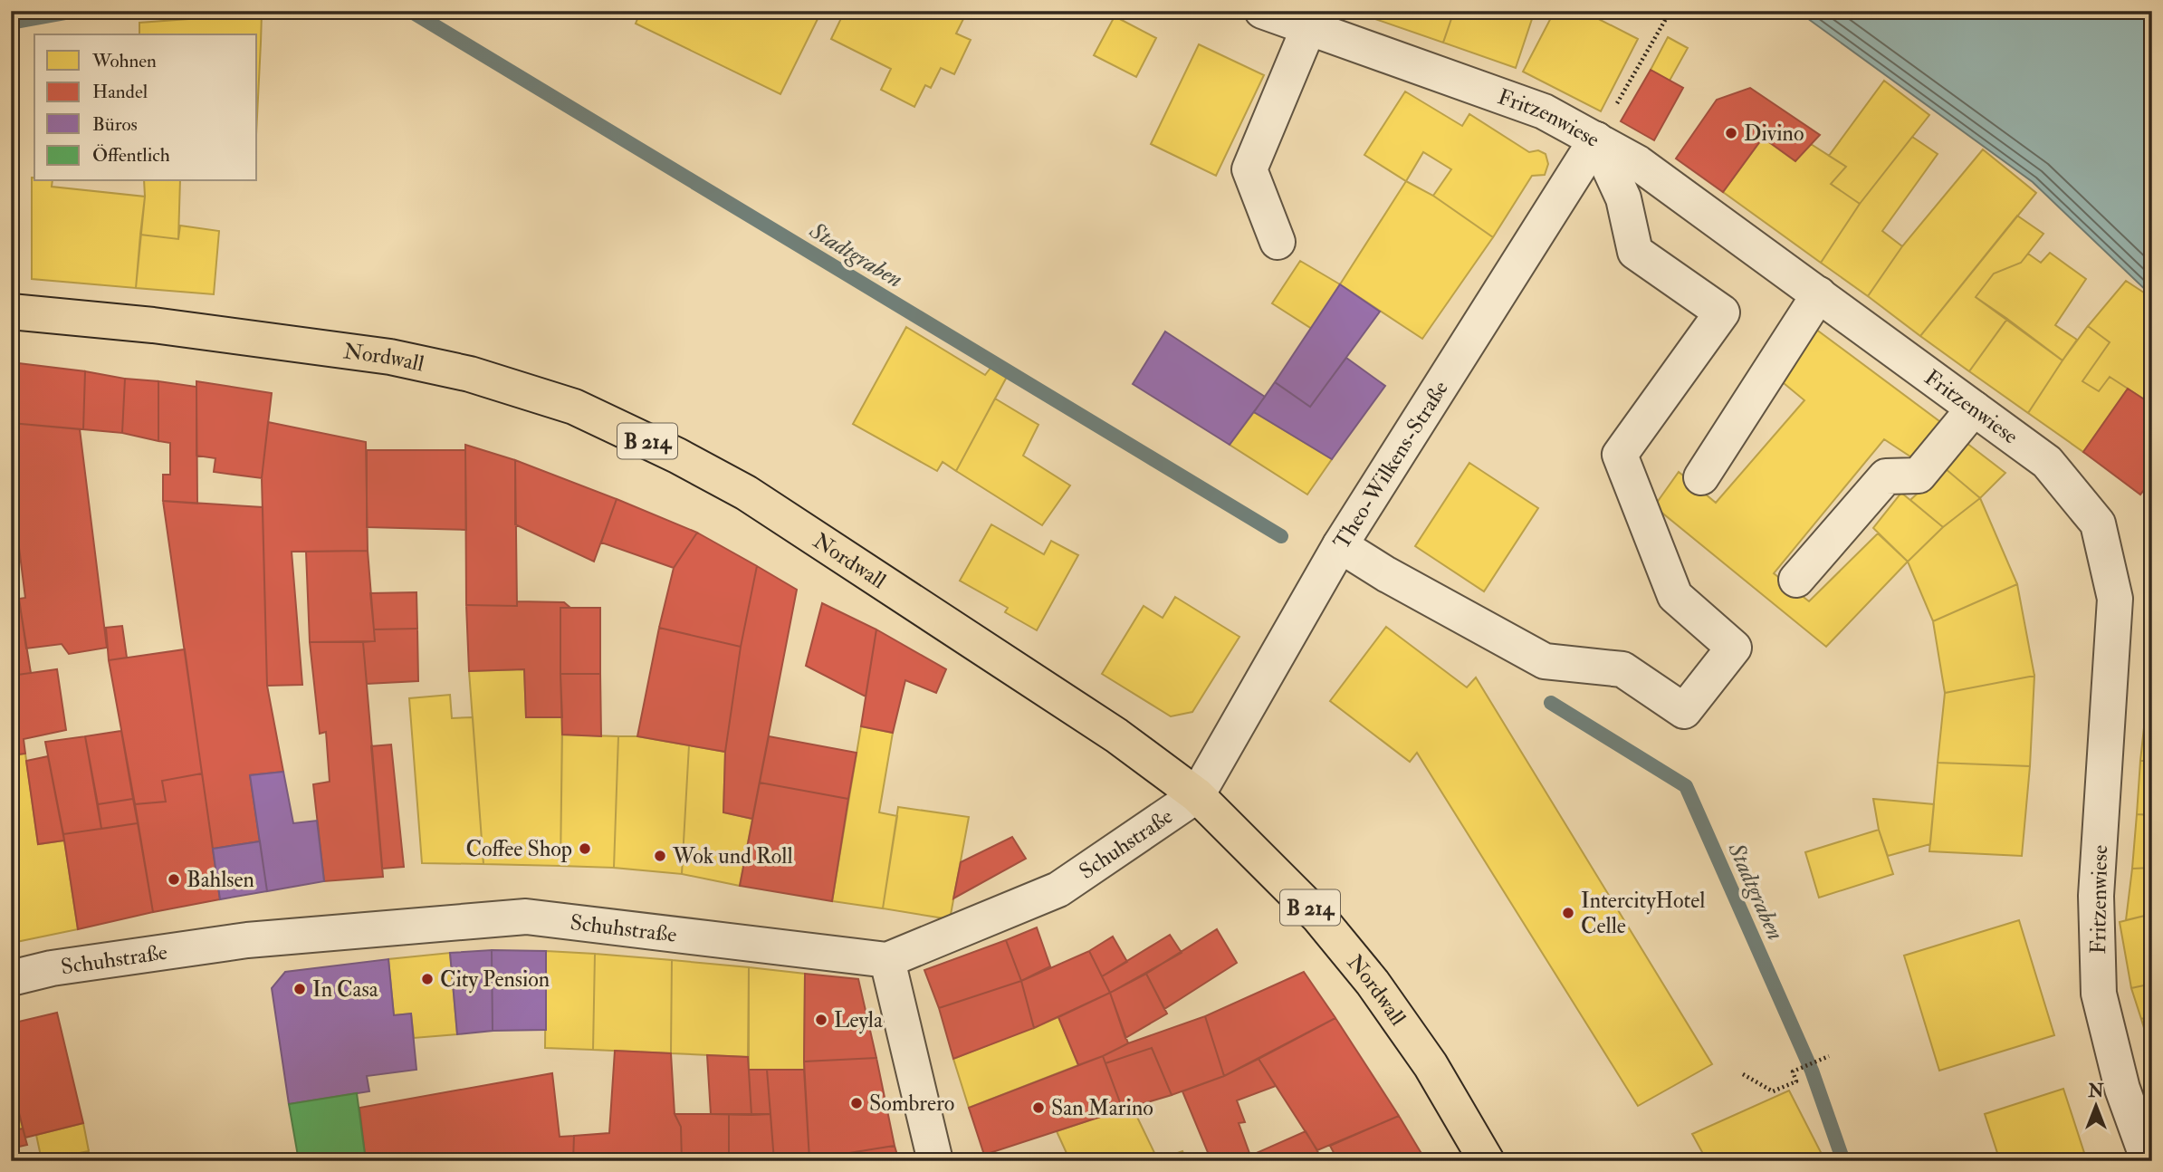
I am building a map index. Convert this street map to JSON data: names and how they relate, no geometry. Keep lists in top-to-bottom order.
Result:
{
  "streets": {
    "main road": ["Nordwall", "B 214"],
    "street": ["Fritzenwiese", "Theo-Wilkens-Straße", "Schuhstraße"]
  },
  "crossings": [
    ["Fritzenwiese", "Theo-Wilkens-Straße"],
    ["Nordwall", "Theo-Wilkens-Straße"],
    ["Nordwall", "Schuhstraße"],
    ["Theo-Wilkens-Straße", "Schuhstraße"]
  ],
  "water": ["Stadtgraben"],
  "places": [
    "Divino",
    "Coffee Shop",
    "Wok und Roll",
    "Bahlsen",
    "IntercityHotel Celle",
    "City Pension",
    "In Casa",
    "Leyla",
    "Sombrero",
    "San Marino"
  ],
  "legend": [
    "Wohnen",
    "Handel",
    "Büros",
    "Öffentlich"
  ],
  "north": "top"
}
